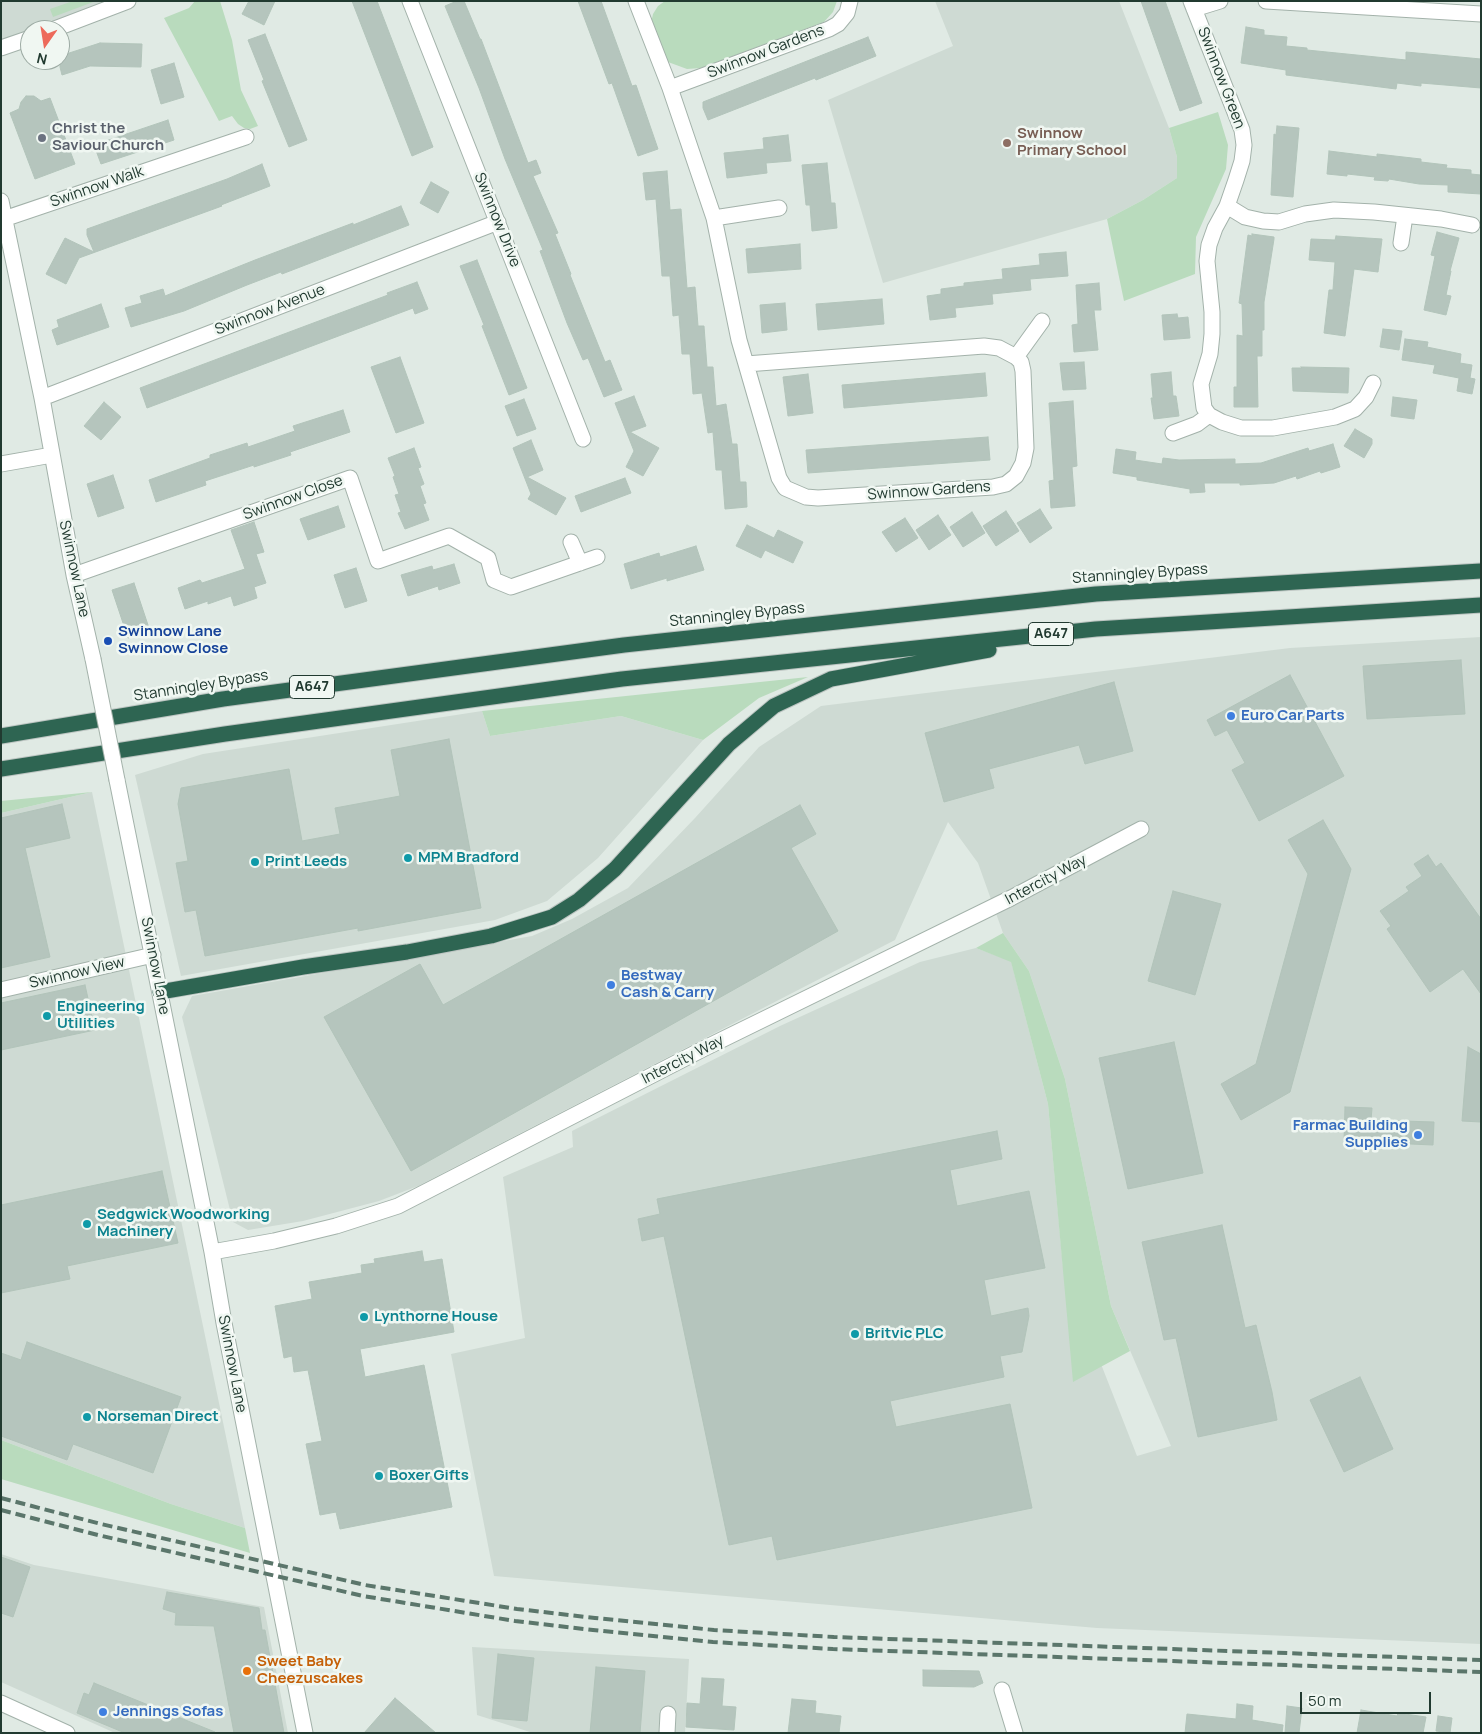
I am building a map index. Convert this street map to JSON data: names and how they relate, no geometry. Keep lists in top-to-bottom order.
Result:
{
  "streets": {
    "highway": ["Stanningley Bypass", "A647"],
    "street": [
      "Swinnow Gardens",
      "Swinnow Green",
      "Swinnow Walk",
      "Swinnow Drive",
      "Swinnow Avenue",
      "Swinnow Close",
      "Swinnow Lane",
      "Intercity Way",
      "Swinnow View"
    ]
  },
  "crossings": [
    ["Swinnow Walk", "Swinnow Lane"],
    ["Swinnow Drive", "Swinnow Avenue"],
    ["Swinnow Avenue", "Swinnow Lane"],
    ["Swinnow Close", "Swinnow Lane"],
    ["Swinnow Lane", "Intercity Way"],
    ["Swinnow Lane", "Swinnow View"]
  ],
  "places": [
    "Christ the Saviour Church",
    "Swinnow Primary School",
    "Swinnow Lane Swinnow Close",
    "Euro Car Parts",
    "MPM Bradford",
    "Print Leeds",
    "Bestway Cash & Carry",
    "Engineering Utilities",
    "Farmac Building Supplies",
    "Sedgwick Woodworking Machinery",
    "Lynthorne House",
    "Britvic PLC",
    "Norseman Direct",
    "Boxer Gifts",
    "Sweet Baby Cheezuscakes",
    "Jennings Sofas"
  ],
  "scale_bar": "50 m",
  "north": "bottom"
}
